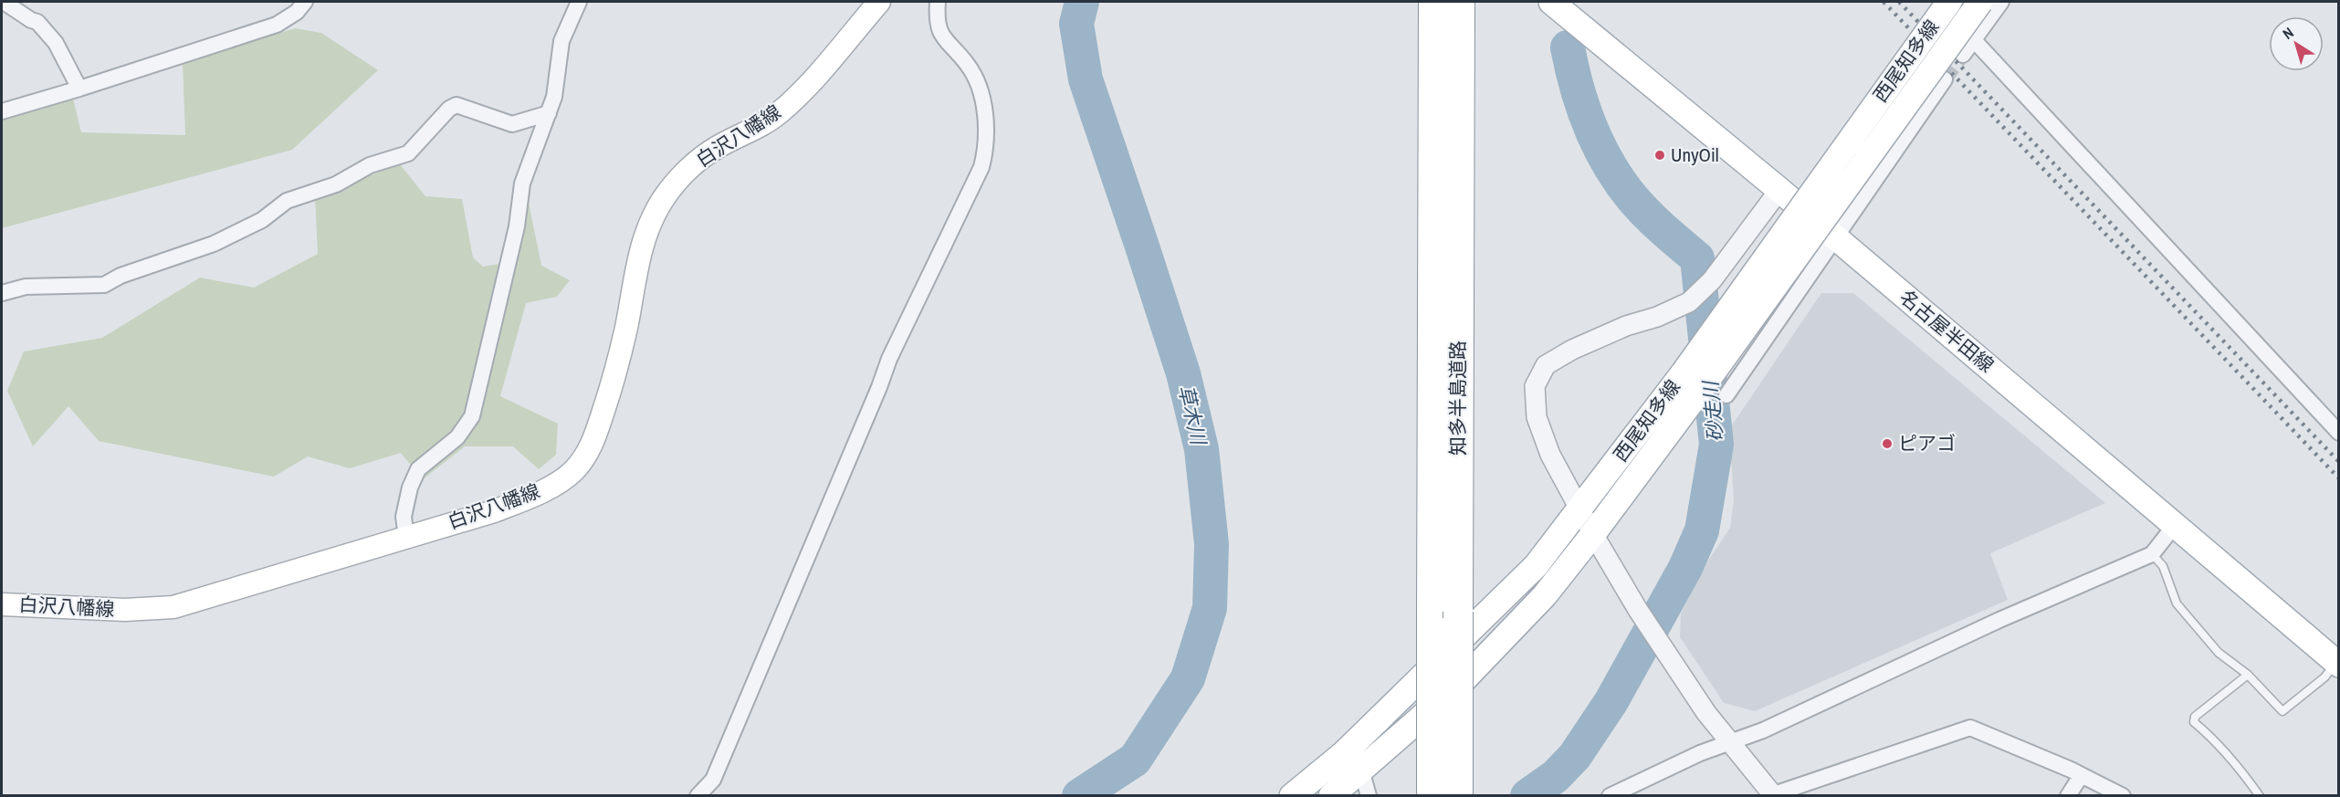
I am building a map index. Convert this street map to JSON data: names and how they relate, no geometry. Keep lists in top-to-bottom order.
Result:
{
  "streets": {
    "highway": ["知多半島道路"],
    "main road": ["西尾知多線", "白沢八幡線", "名古屋半田線"]
  },
  "water": ["砂走川", "草木川"],
  "places": ["UnyOil", "ピアゴ"],
  "north": "top left"
}
